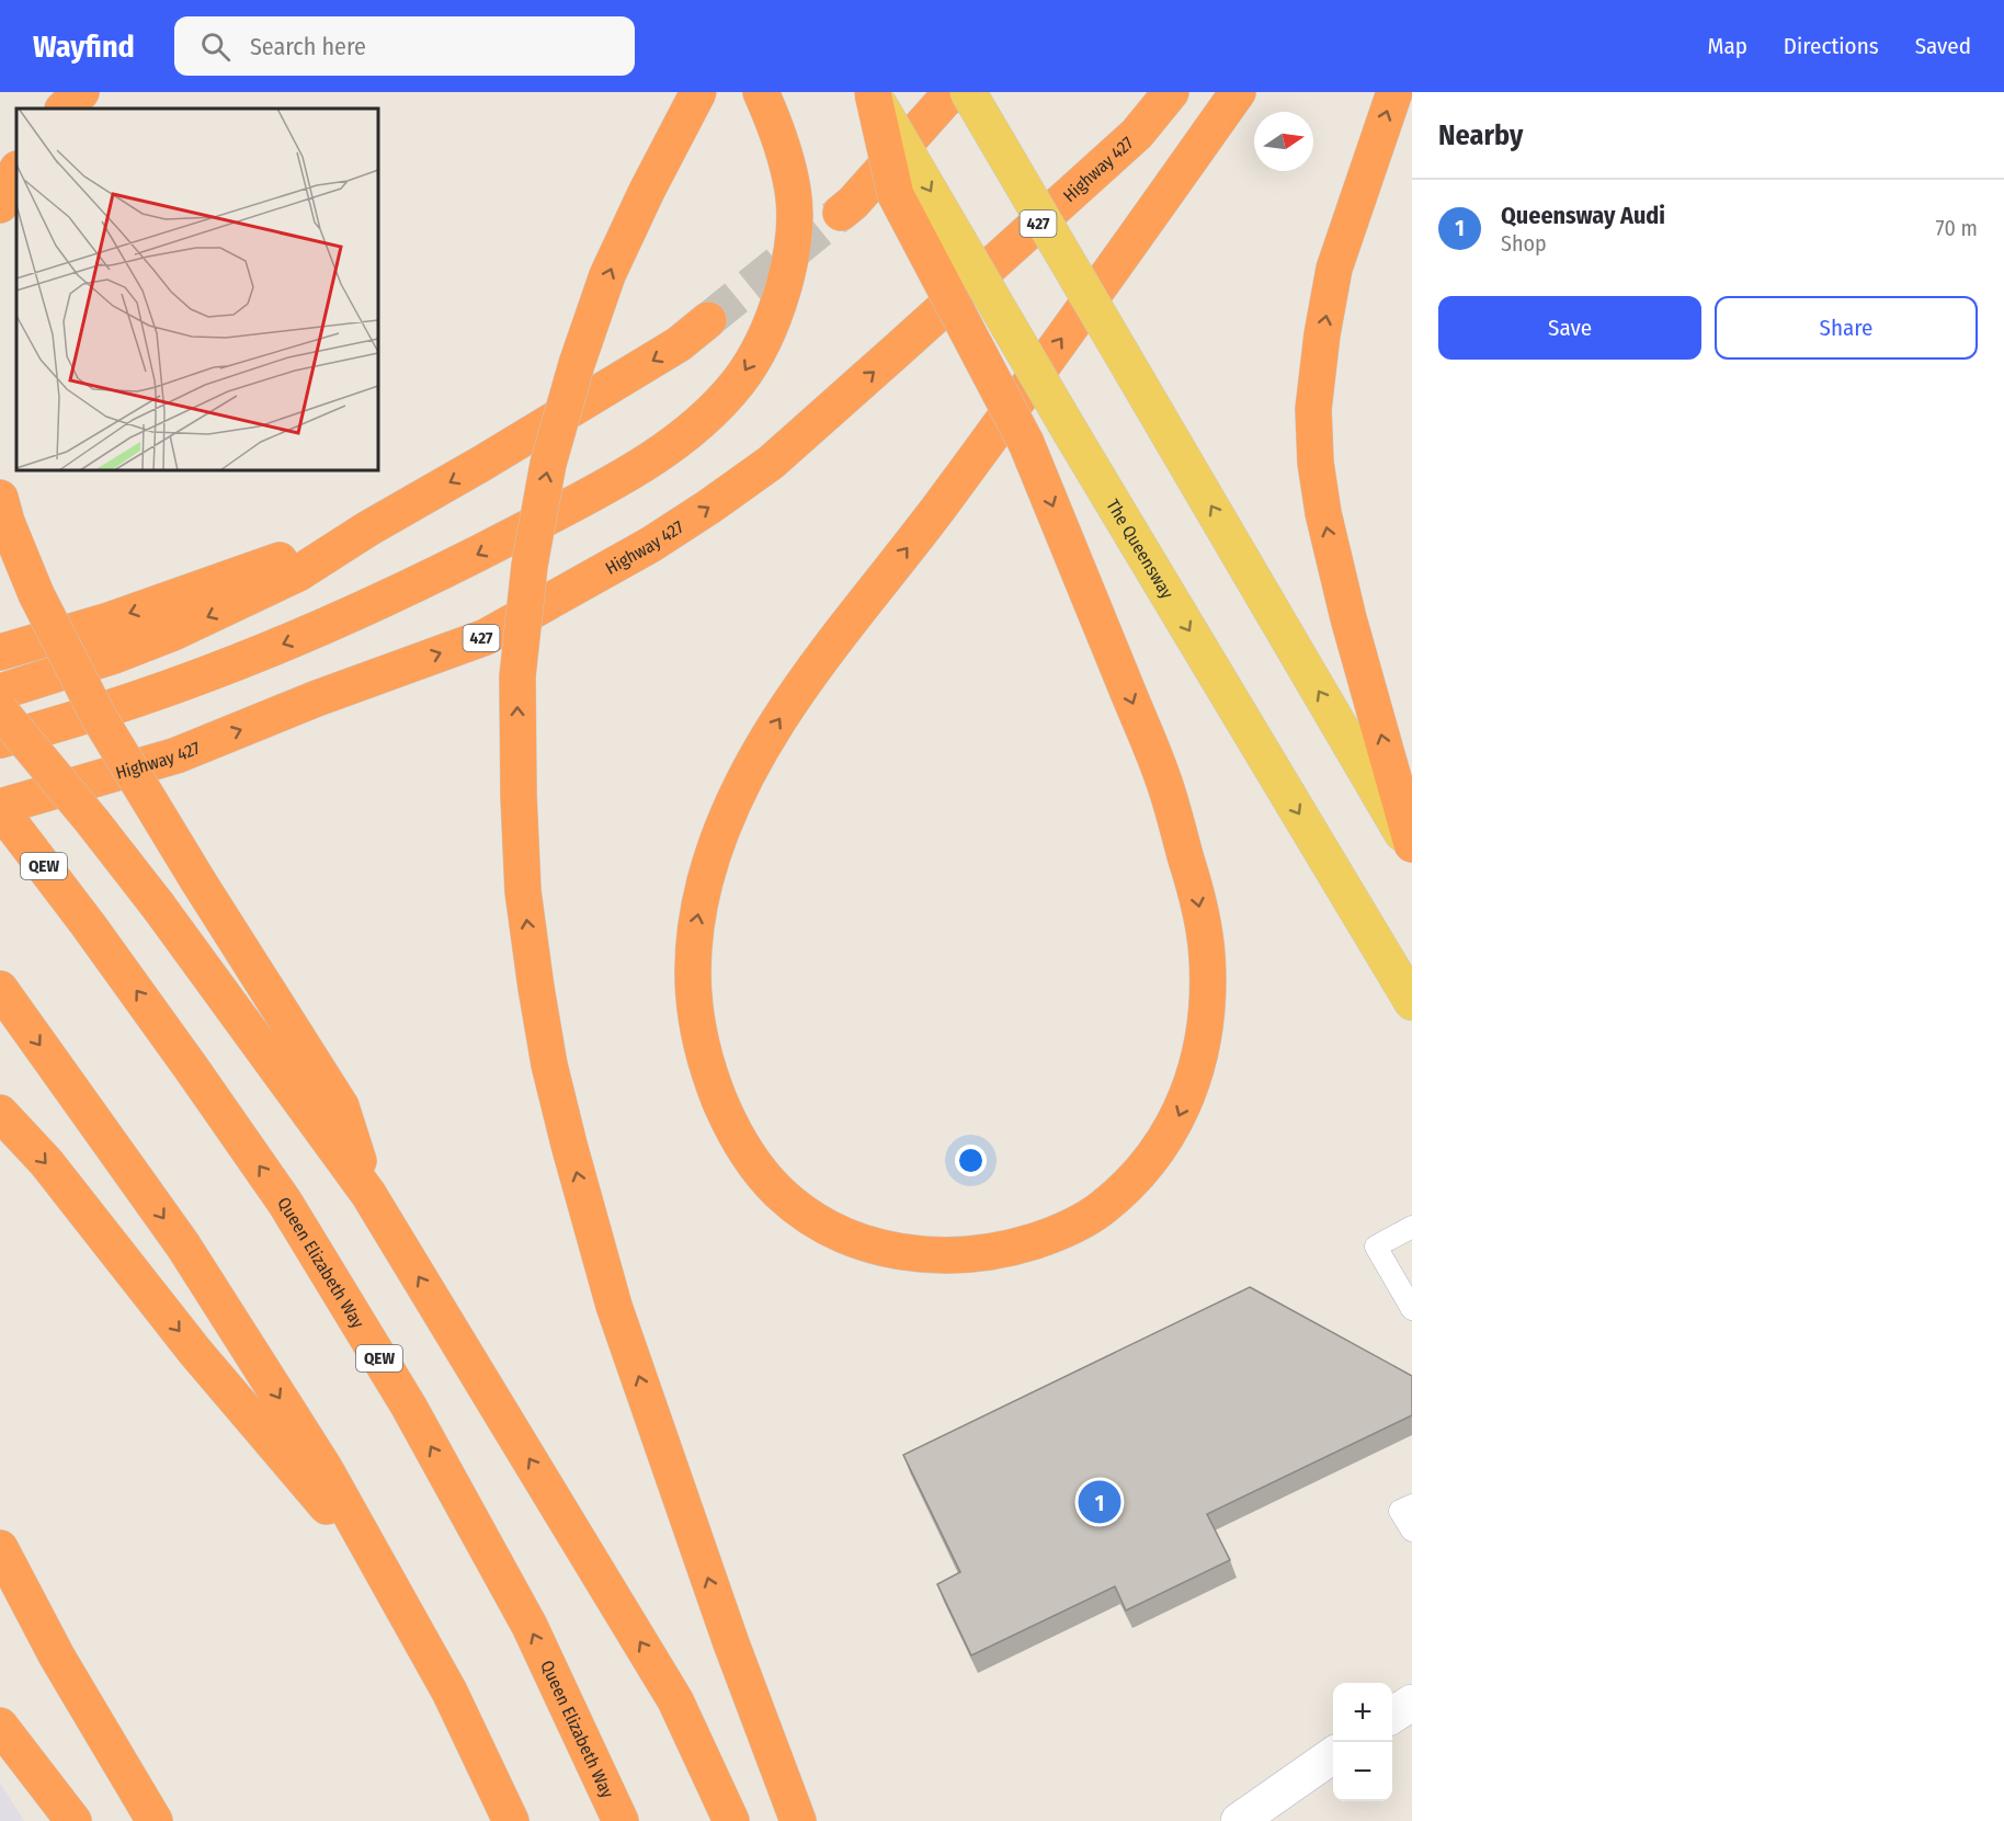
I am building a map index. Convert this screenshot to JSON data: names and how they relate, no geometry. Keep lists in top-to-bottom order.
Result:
{
  "streets": {
    "highway": [
      "Highway 427",
      "427",
      "QEW",
      "Queen Elizabeth Way"
    ],
    "main road": ["The Queensway"]
  },
  "crossings": [
    ["Highway 427", "Queen Elizabeth Way"]
  ],
  "north": "right",
  "page": {
    "header": "Wayfind",
    "search": "Search here",
    "nav": ["Map", "Directions", "Saved"],
    "heading": "Nearby",
    "list": [
      {
        "mark": "1",
        "name": "Queensway Audi",
        "note": "Shop",
        "value": "70 m"
      }
    ],
    "buttons": ["Save", "Share"],
    "pins": "1",
    "map_buttons": ["+", "−"]
  }
}
